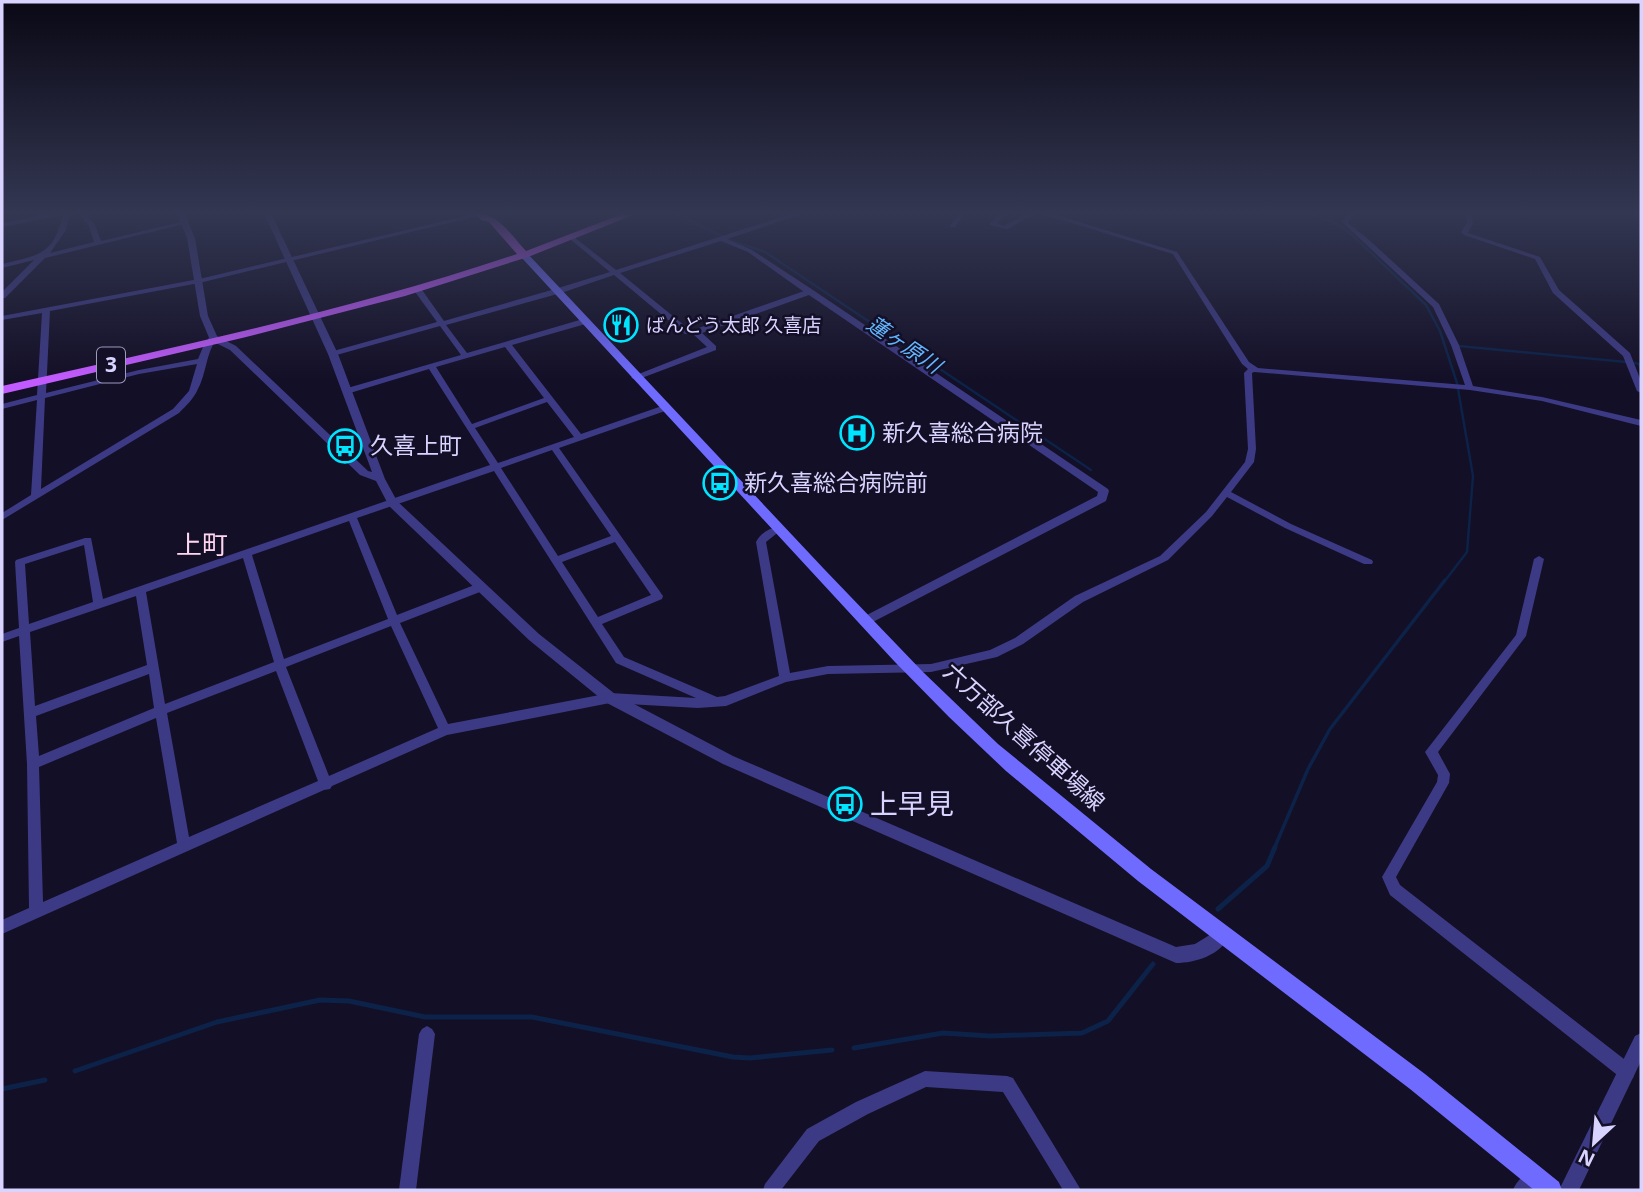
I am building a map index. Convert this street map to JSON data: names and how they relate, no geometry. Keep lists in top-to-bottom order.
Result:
{
  "streets": {
    "main road": ["3", "六万部久喜停車場線"]
  },
  "districts": ["上町"],
  "water": ["蓮ヶ原川"],
  "places": {
    "restaurant": ["ばんどう太郎 久喜店"],
    "hospital": ["新久喜総合病院"],
    "bus stop": ["久喜上町", "新久喜総合病院前", "上早見"]
  },
  "north": "bottom left"
}
